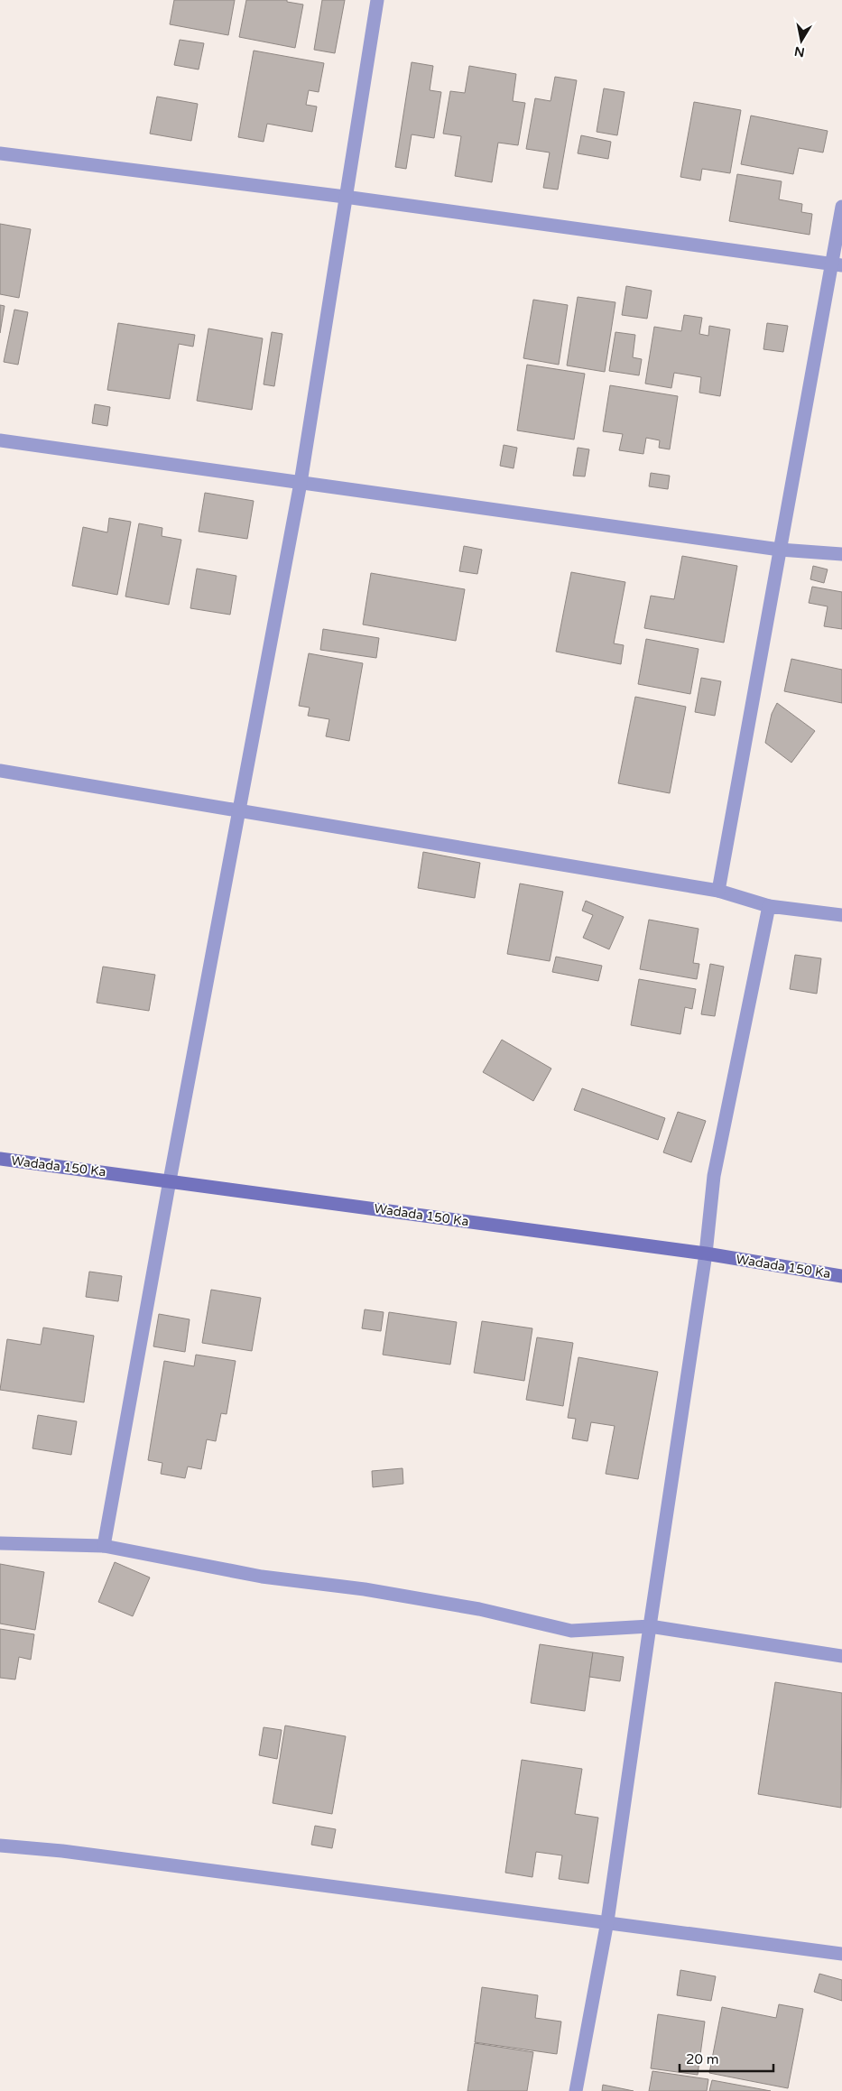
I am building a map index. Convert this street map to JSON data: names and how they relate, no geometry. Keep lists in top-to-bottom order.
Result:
{
  "streets": {
    "street": ["Wadada 150 Ka"]
  },
  "scale_bar": "20 m",
  "north": "bottom"
}
